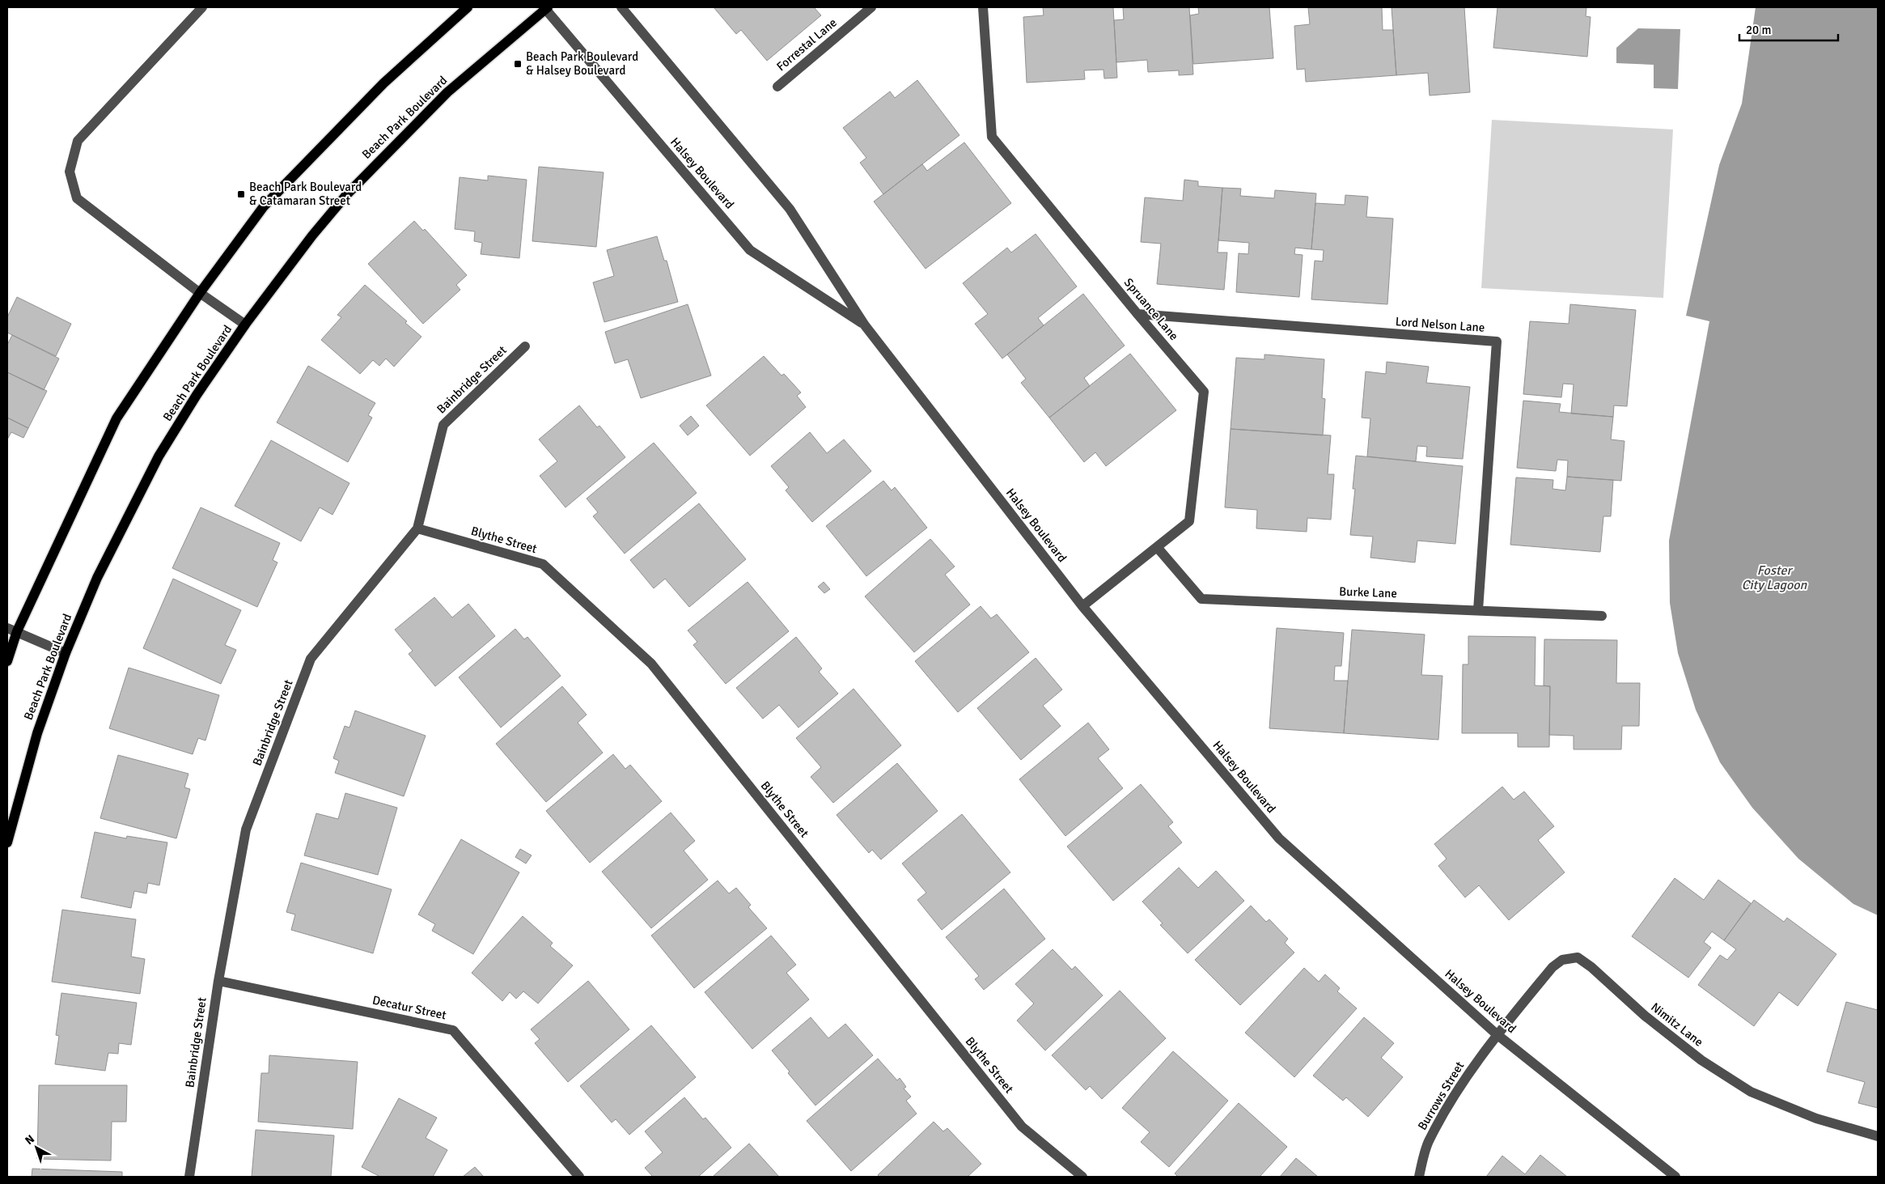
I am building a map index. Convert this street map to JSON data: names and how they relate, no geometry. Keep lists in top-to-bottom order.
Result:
{
  "streets": {
    "main road": ["Beach Park Boulevard"],
    "street": [
      "Forrestal Lane",
      "Halsey Boulevard",
      "Spruance Lane",
      "Lord Nelson Lane",
      "Bainbridge Street",
      "Blythe Street",
      "Burke Lane",
      "Decatur Street",
      "Nimitz Lane",
      "Burrows Street"
    ]
  },
  "crossings": [
    ["Beach Park Boulevard", "Halsey Boulevard"],
    ["Halsey Boulevard", "Spruance Lane"],
    ["Halsey Boulevard", "Nimitz Lane"],
    ["Halsey Boulevard", "Burrows Street"],
    ["Spruance Lane", "Lord Nelson Lane"],
    ["Spruance Lane", "Burke Lane"],
    ["Lord Nelson Lane", "Burke Lane"],
    ["Bainbridge Street", "Blythe Street"],
    ["Bainbridge Street", "Decatur Street"],
    ["Nimitz Lane", "Burrows Street"]
  ],
  "water": ["Foster City Lagoon"],
  "places": {
    "transit": ["Beach Park Boulevard & Halsey Boulevard", "Beach Park Boulevard & Catamaran Street"]
  },
  "scale_bar": "20 m",
  "north": "top left"
}
